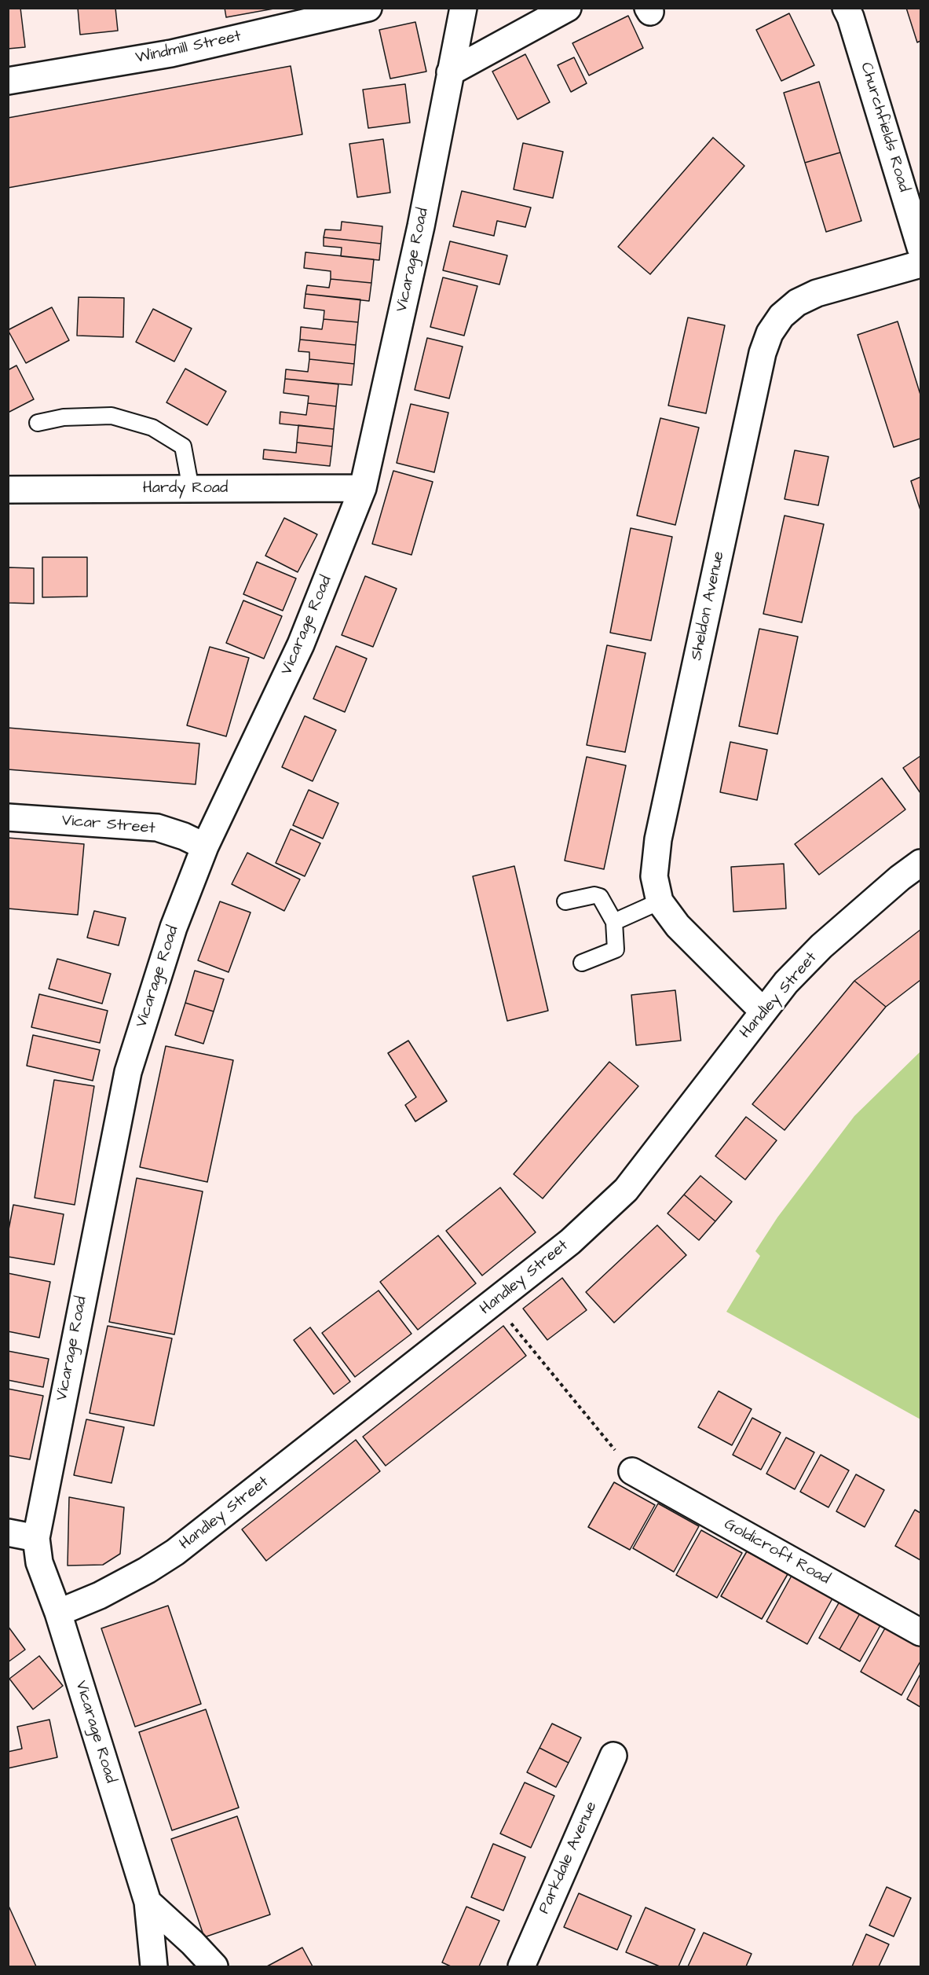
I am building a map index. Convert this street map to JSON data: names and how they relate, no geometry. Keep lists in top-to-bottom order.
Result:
{
  "streets": {
    "street": [
      "Windmill Street",
      "Churchfields Road",
      "Vicarage Road",
      "Hardy Road",
      "Sheldon Avenue",
      "Vicar Street",
      "Handley Street",
      "Goldicroft Road",
      "Parkdale Avenue"
    ]
  },
  "crossings": [
    ["Vicarage Road", "Hardy Road"],
    ["Vicarage Road", "Vicar Street"],
    ["Vicarage Road", "Handley Street"],
    ["Sheldon Avenue", "Handley Street"]
  ]
}
